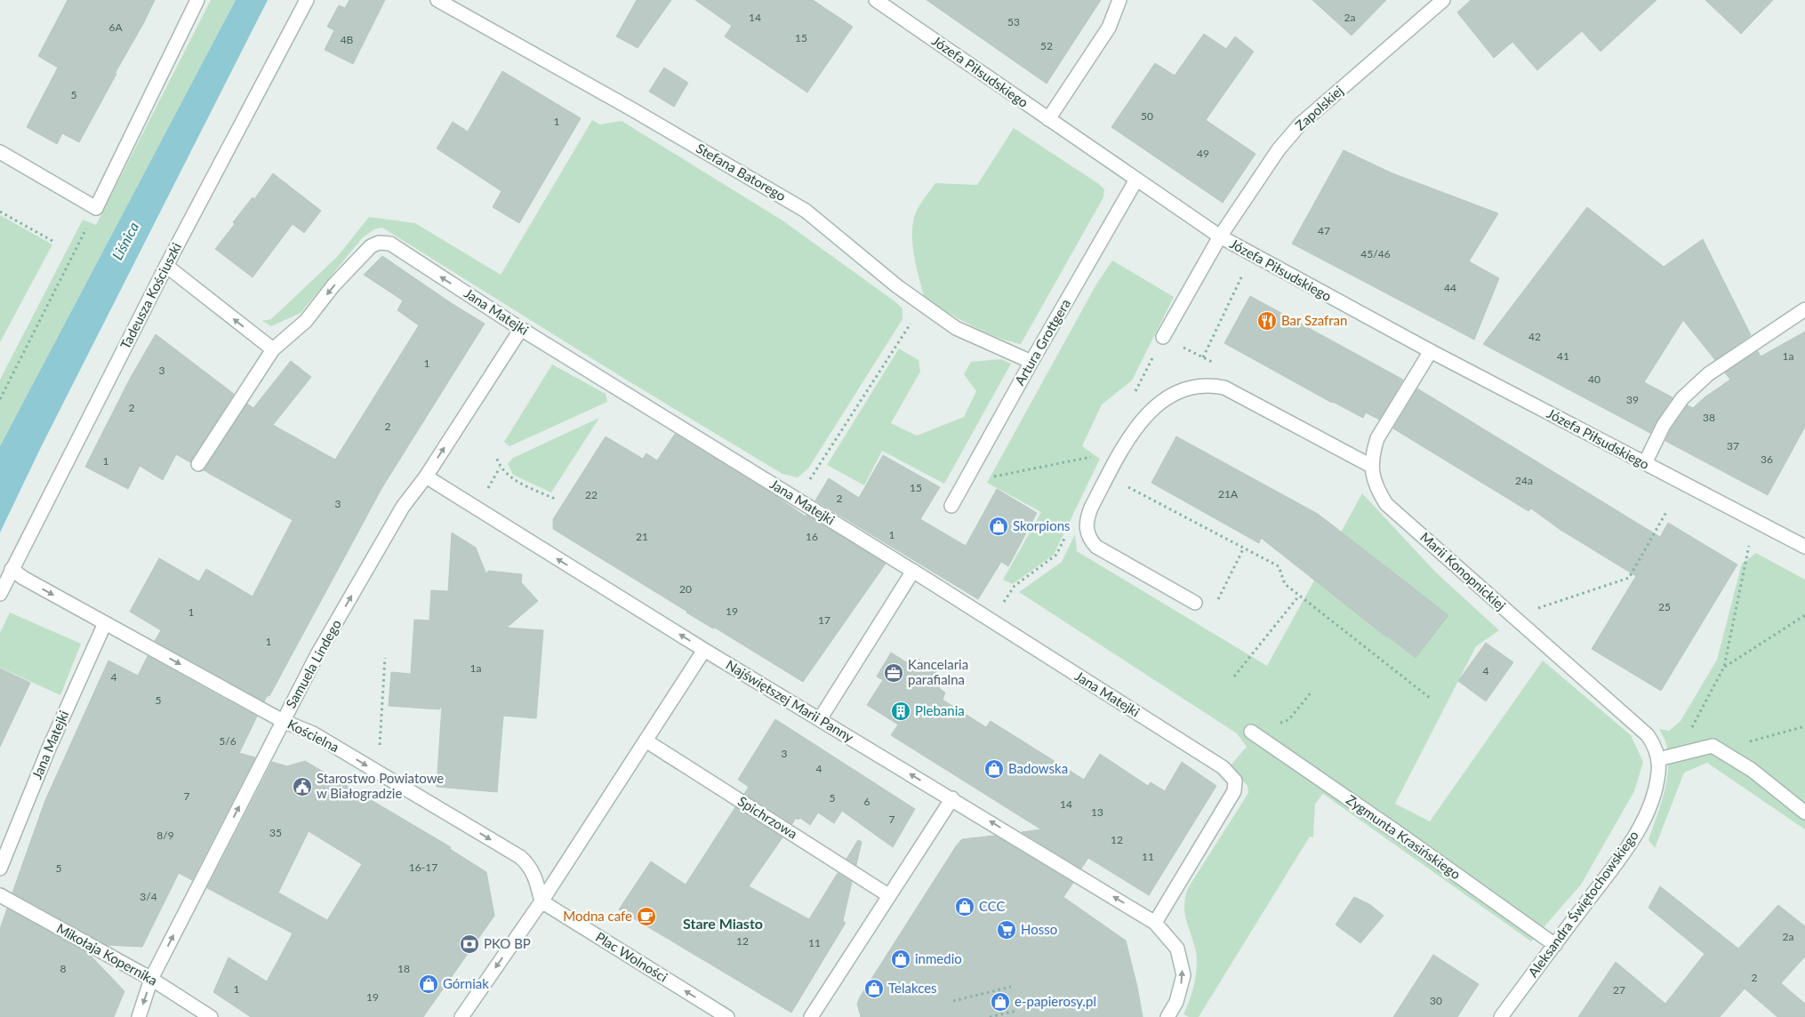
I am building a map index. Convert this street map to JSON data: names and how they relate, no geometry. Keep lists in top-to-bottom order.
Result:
{
  "streets": {
    "street": [
      "Józefa Piłsudskiego",
      "Zapolskiej",
      "Stefana Batorego",
      "Tadeusza Kościuszki",
      "Jana Matejki",
      "Artura Grottgera",
      "Marii Konopnickiej",
      "Samuela Lindego",
      "Najświętszej Marii Panny",
      "Kościelna",
      "Spichrzowa",
      "Zygmunta Krasińskiego",
      "Aleksandra Świętochowskiego",
      "Mikołaja Kopernika",
      "Plac Wolności"
    ]
  },
  "crossings": [
    ["Józefa Piłsudskiego", "Zapolskiej"],
    ["Józefa Piłsudskiego", "Artura Grottgera"],
    ["Józefa Piłsudskiego", "Marii Konopnickiej"],
    ["Stefana Batorego", "Artura Grottgera"],
    ["Tadeusza Kościuszki", "Kościelna"],
    ["Jana Matejki", "Samuela Lindego"],
    ["Jana Matejki", "Najświętszej Marii Panny"],
    ["Jana Matejki", "Kościelna"],
    ["Marii Konopnickiej", "Aleksandra Świętochowskiego"],
    ["Samuela Lindego", "Najświętszej Marii Panny"],
    ["Samuela Lindego", "Kościelna"],
    ["Samuela Lindego", "Mikołaja Kopernika"],
    ["Kościelna", "Plac Wolności"],
    ["Zygmunta Krasińskiego", "Aleksandra Świętochowskiego"]
  ],
  "one_way": [
    "Samuela Lindego",
    "Najświętszej Marii Panny",
    "Kościelna",
    "Plac Wolności"
  ],
  "districts": ["Stare Miasto"],
  "water": ["Liśnica"],
  "places": {
    "restaurant": ["Bar Szafran"],
    "shop": [
      "Skorpions",
      "Badowska",
      "CCC",
      "inmedio",
      "Górniak",
      "Telakces",
      "e-papierosy.pl"
    ],
    "office": ["Kancelaria parafialna"],
    "building": ["Plebania"],
    "public building": ["Starostwo Powiatowe w Białogradzie"],
    "cafe": ["Modna cafe"],
    "supermarket": ["Hosso"],
    "bank": ["PKO BP"]
  },
  "house_numbers": [
    "14",
    "2a",
    "53",
    "6A",
    "15",
    "4B",
    "52",
    "5",
    "50",
    "1",
    "49",
    "47",
    "45/46",
    "44",
    "42",
    "41",
    "1a",
    "1",
    "3",
    "40",
    "39",
    "2",
    "38",
    "2",
    "37",
    "36",
    "1",
    "24a",
    "15",
    "21A",
    "22",
    "2",
    "3",
    "1",
    "21",
    "16",
    "20",
    "25",
    "19",
    "1",
    "17",
    "1",
    "1a",
    "4",
    "4",
    "5",
    "5/6",
    "3",
    "4",
    "7",
    "5",
    "6",
    "14",
    "13",
    "7",
    "35",
    "8/9",
    "12",
    "11",
    "16-17",
    "5",
    "3/4",
    "2a",
    "12",
    "11",
    "8",
    "18",
    "2",
    "1",
    "27",
    "19",
    "30"
  ]
}
